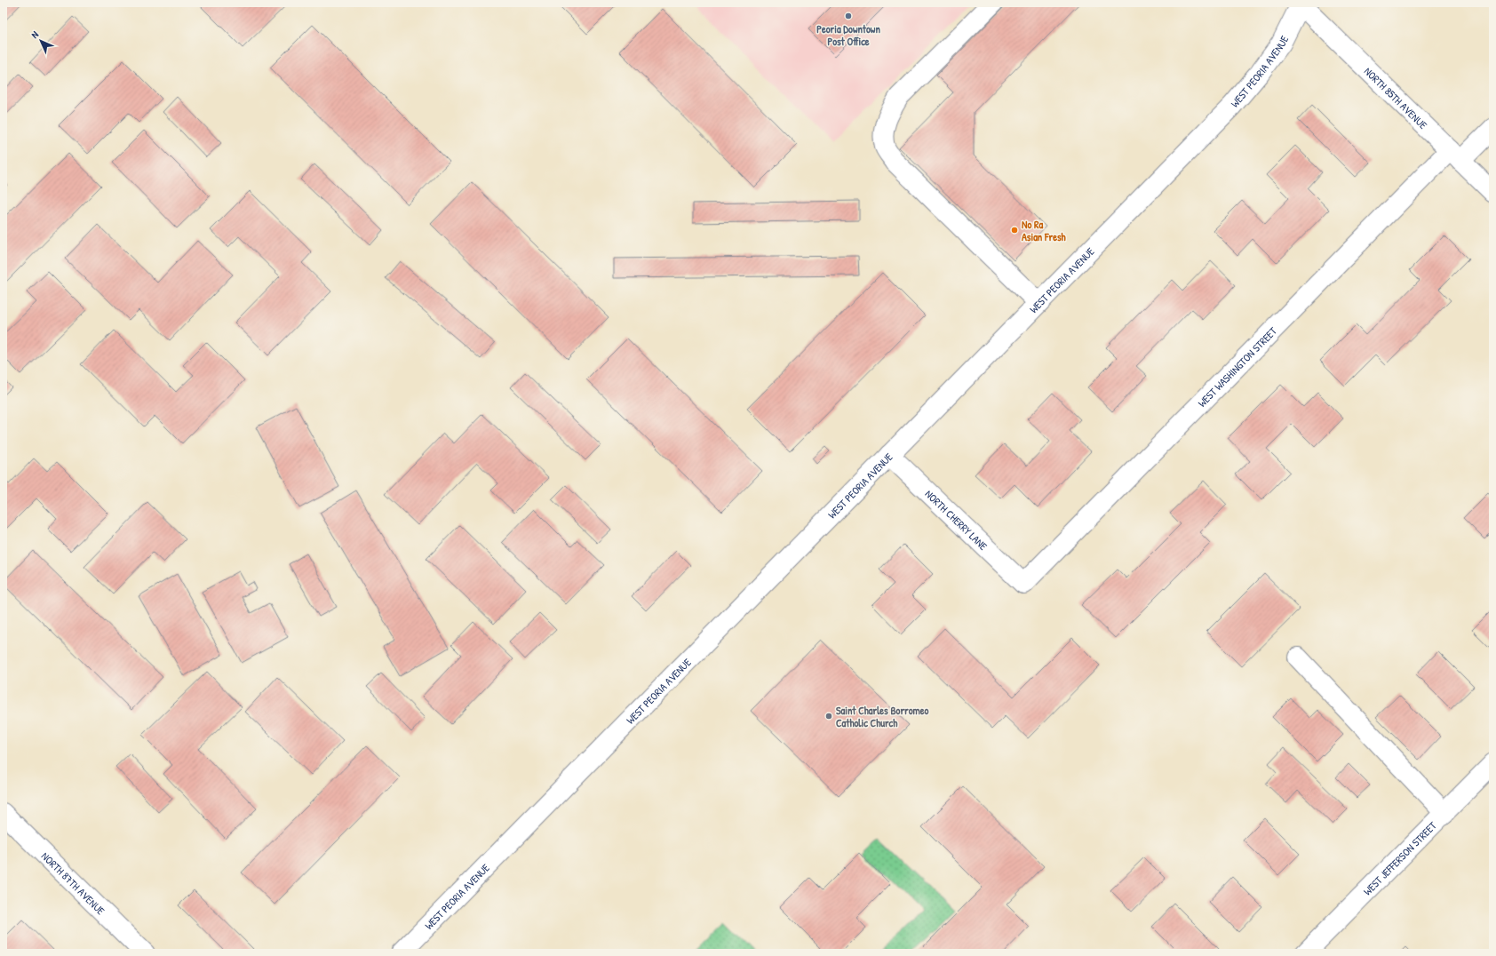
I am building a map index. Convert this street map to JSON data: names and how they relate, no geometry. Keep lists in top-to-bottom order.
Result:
{
  "streets": {
    "street": [
      "WEST PEORIA AVENUE",
      "NORTH 85TH AVENUE",
      "WEST WASHINGTON STREET",
      "NORTH CHERRY LANE",
      "WEST JEFFERSON STREET",
      "NORTH 87TH AVENUE"
    ]
  },
  "crossings": [
    ["WEST PEORIA AVENUE", "NORTH 85TH AVENUE"],
    ["WEST PEORIA AVENUE", "NORTH CHERRY LANE"],
    ["NORTH 85TH AVENUE", "WEST WASHINGTON STREET"],
    ["WEST WASHINGTON STREET", "NORTH CHERRY LANE"]
  ],
  "places": ["Peoria Downtown Post Office", "No Ra Asian Fresh", "Saint Charles Borromeo Catholic Church"],
  "north": "top left"
}
